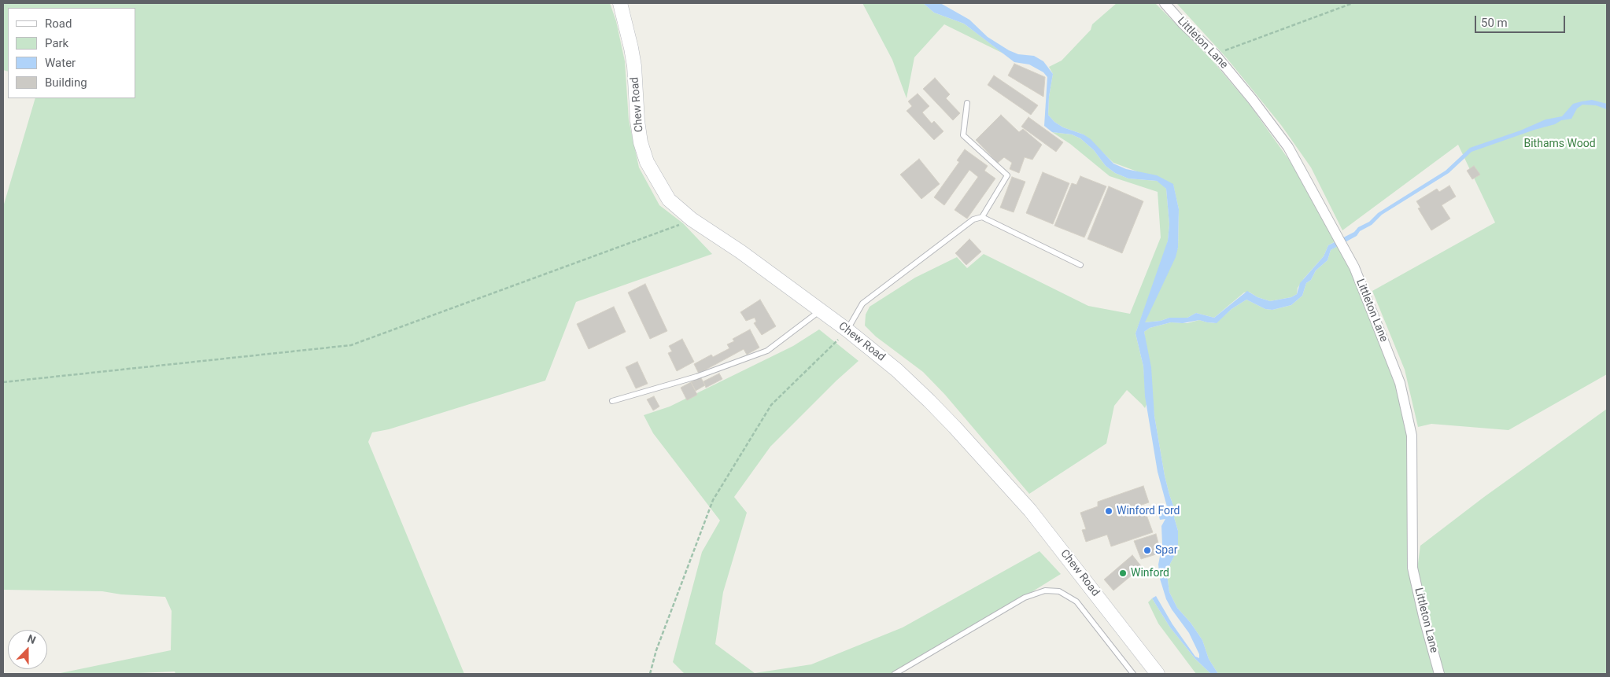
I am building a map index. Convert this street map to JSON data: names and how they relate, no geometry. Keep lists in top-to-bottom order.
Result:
{
  "streets": {
    "main road": ["Chew Road"],
    "street": ["Littleton Lane"]
  },
  "parks": ["Bithams Wood"],
  "places": ["Winford Ford", "Spar", "Winford"],
  "legend": [
    "Road",
    "Park",
    "Water",
    "Building"
  ],
  "scale_bar": "50 m",
  "north": "top"
}
